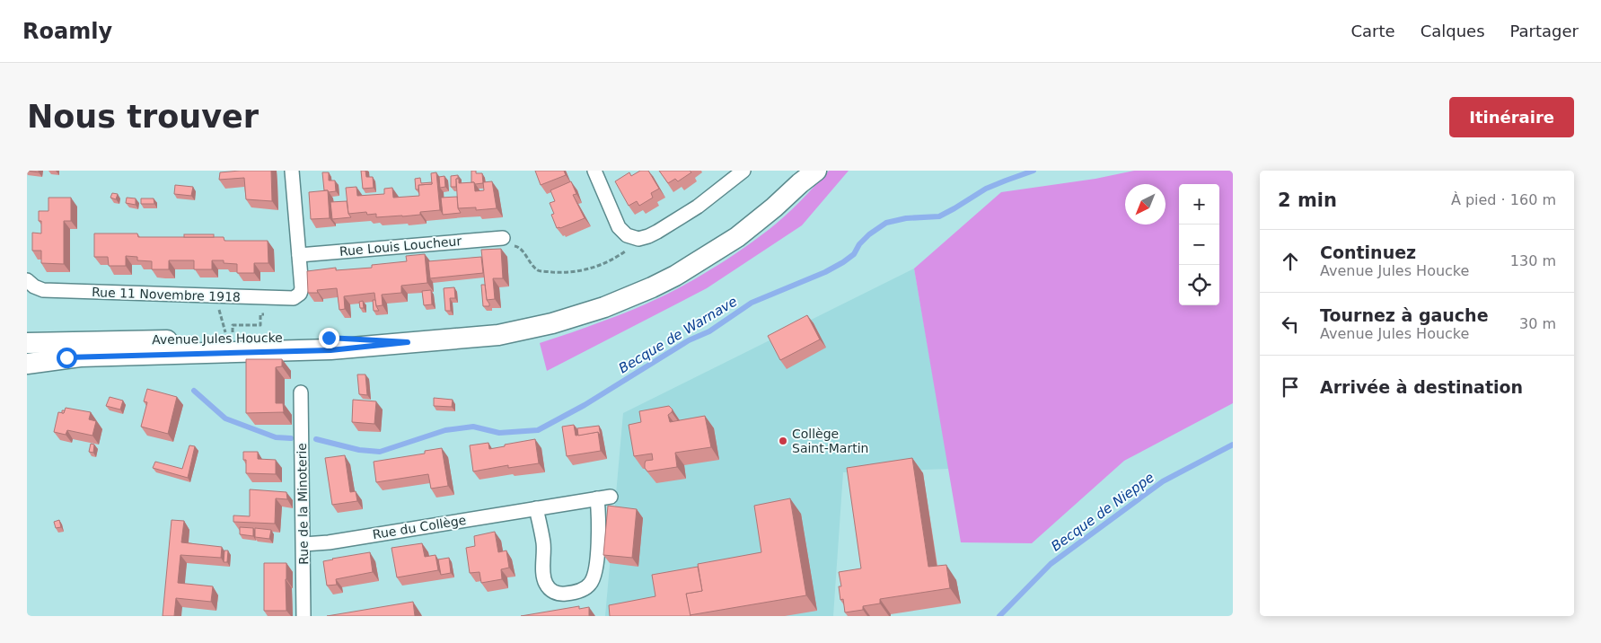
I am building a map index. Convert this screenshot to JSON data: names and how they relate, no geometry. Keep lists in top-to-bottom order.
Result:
{
  "streets": {
    "main road": ["Avenue Jules Houcke"],
    "street": [
      "Rue Louis Loucheur",
      "Rue 11 Novembre 1918",
      "Rue de la Minoterie",
      "Rue du Collège"
    ]
  },
  "crossings": [
    ["Rue Louis Loucheur", "Rue 11 Novembre 1918"],
    ["Rue de la Minoterie", "Rue du Collège"]
  ],
  "water": ["Becque de Warnave", "Becque de Nieppe"],
  "places": ["Collège Saint-Martin"],
  "north": "bottom left",
  "page": {
    "header": "Roamly",
    "nav": ["Carte", "Calques", "Partager"],
    "buttons": "Itinéraire",
    "title": "Nous trouver",
    "heading": ["2 min", "À pied · 160 m"],
    "map_buttons": ["+", "−"],
    "list": [
      ["Continuez", "Avenue Jules Houcke", "130 m"],
      ["Tournez à gauche", "Avenue Jules Houcke", "30 m"],
      "Arrivée à destination"
    ]
  }
}
